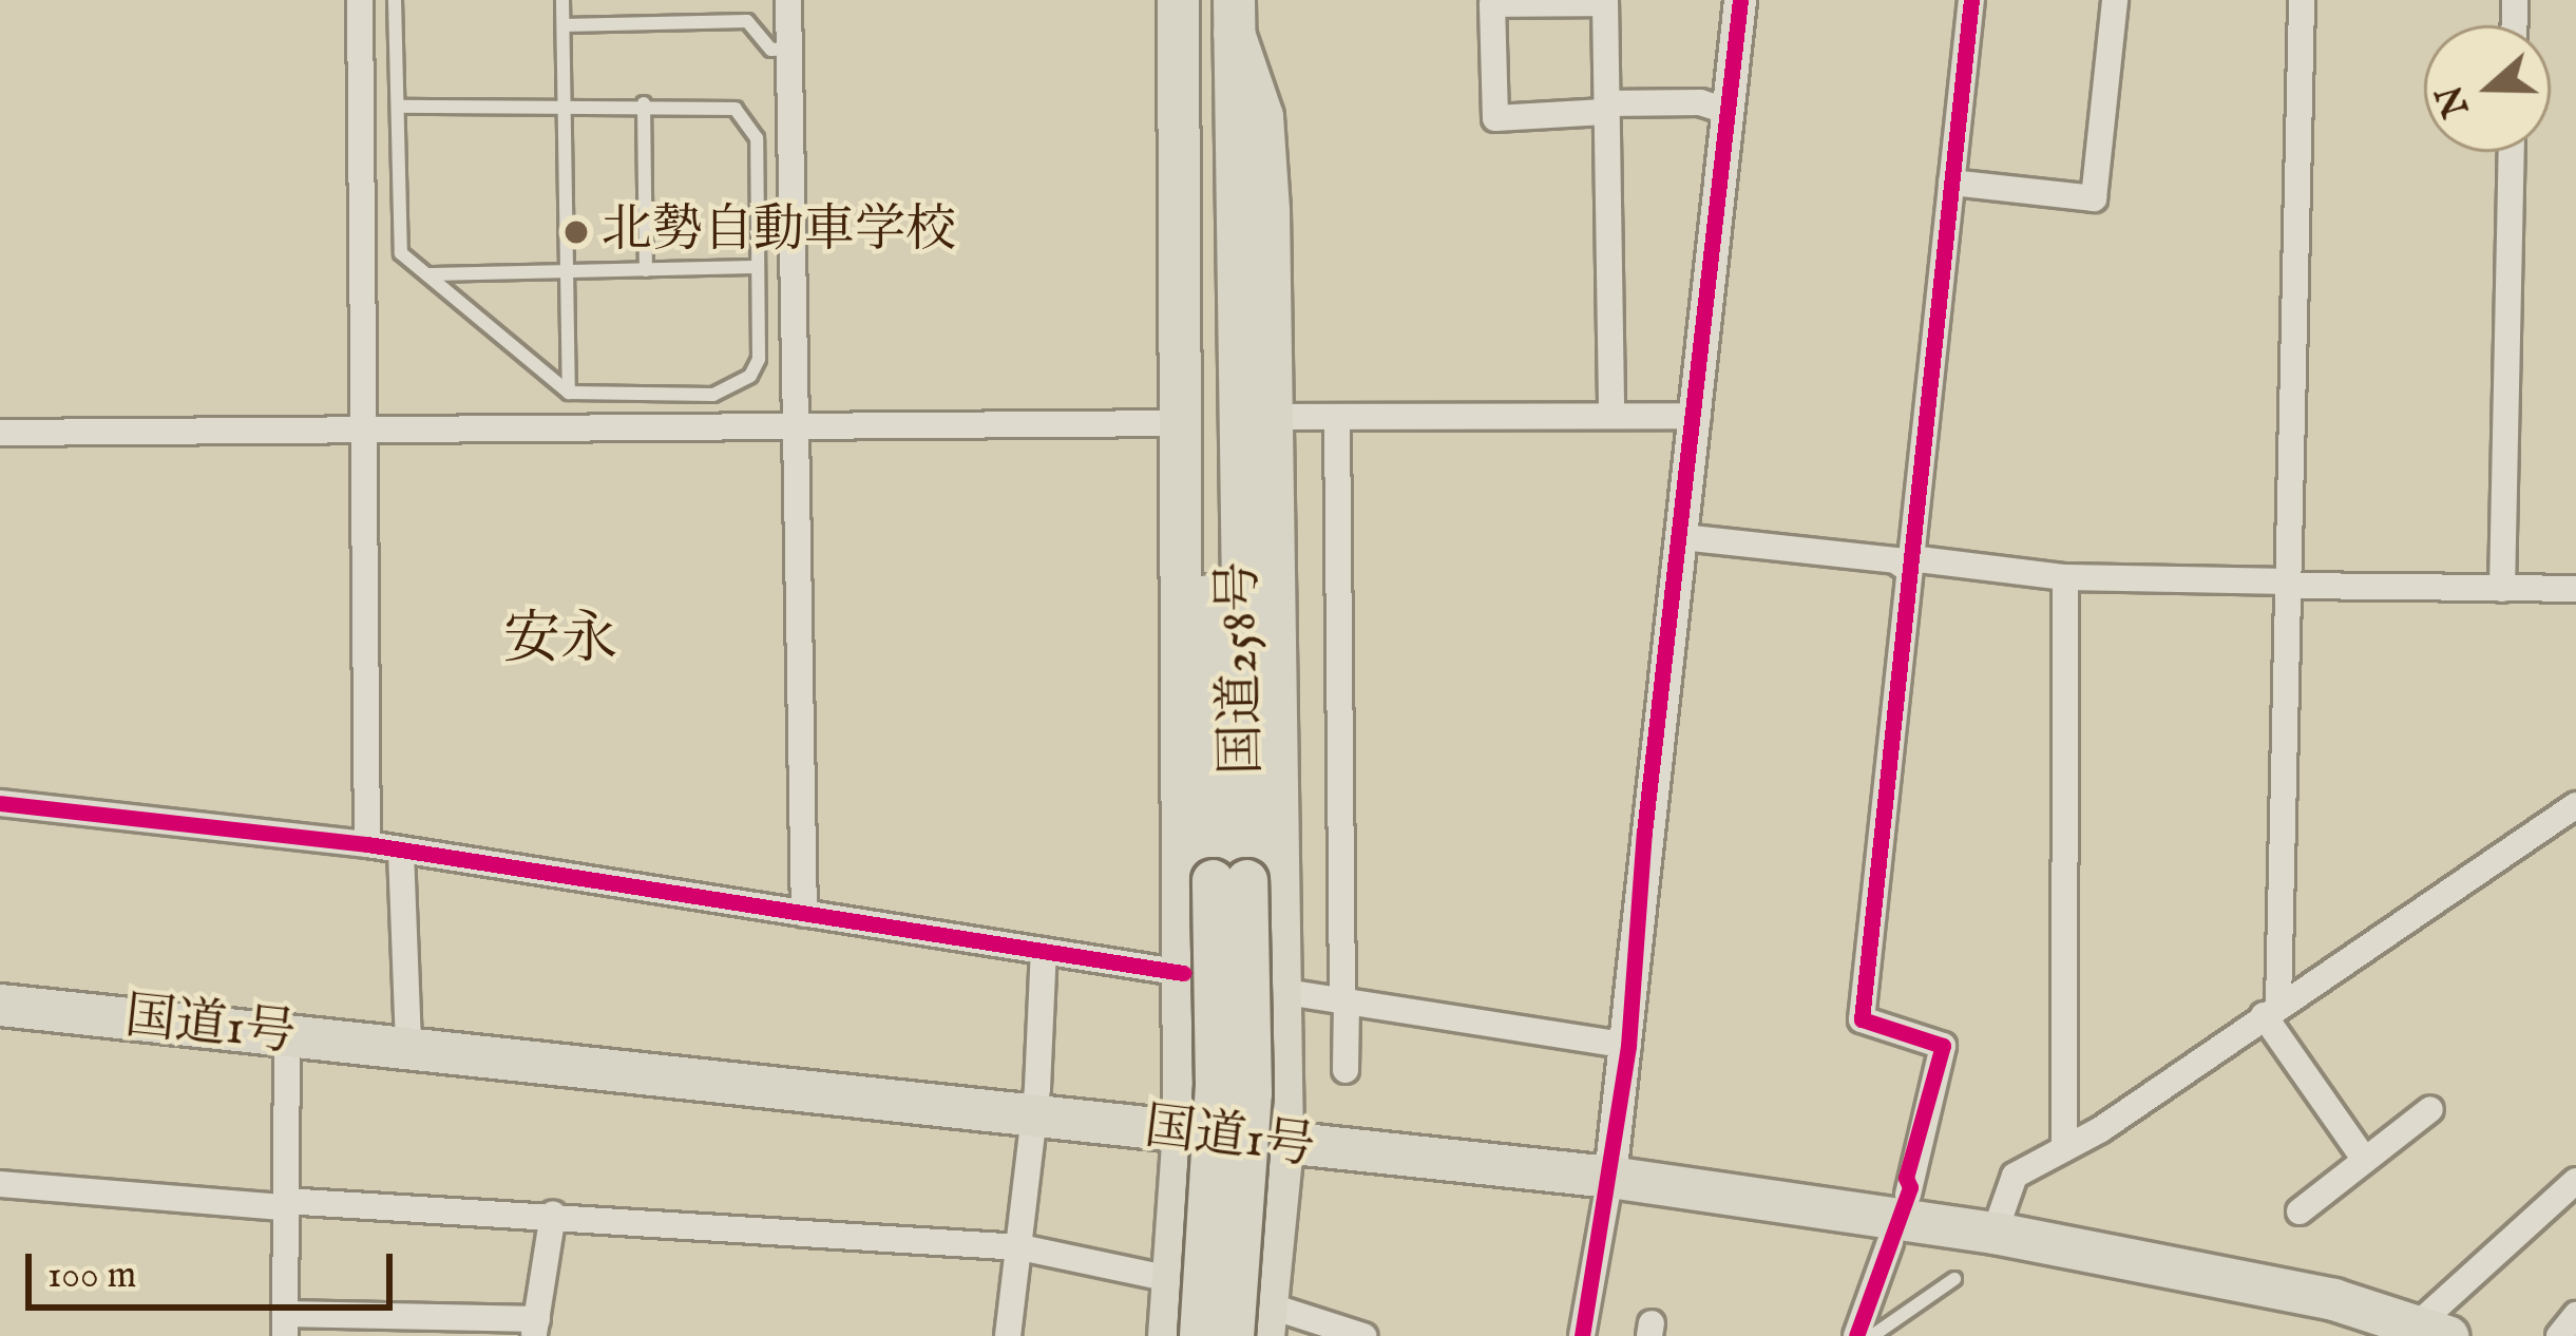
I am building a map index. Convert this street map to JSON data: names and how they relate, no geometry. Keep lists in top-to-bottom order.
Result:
{
  "streets": {
    "highway": ["国道258号", "国道1号"]
  },
  "districts": ["安永"],
  "places": ["北勢自動車学校"],
  "scale_bar": "100 m",
  "north": "left"
}
